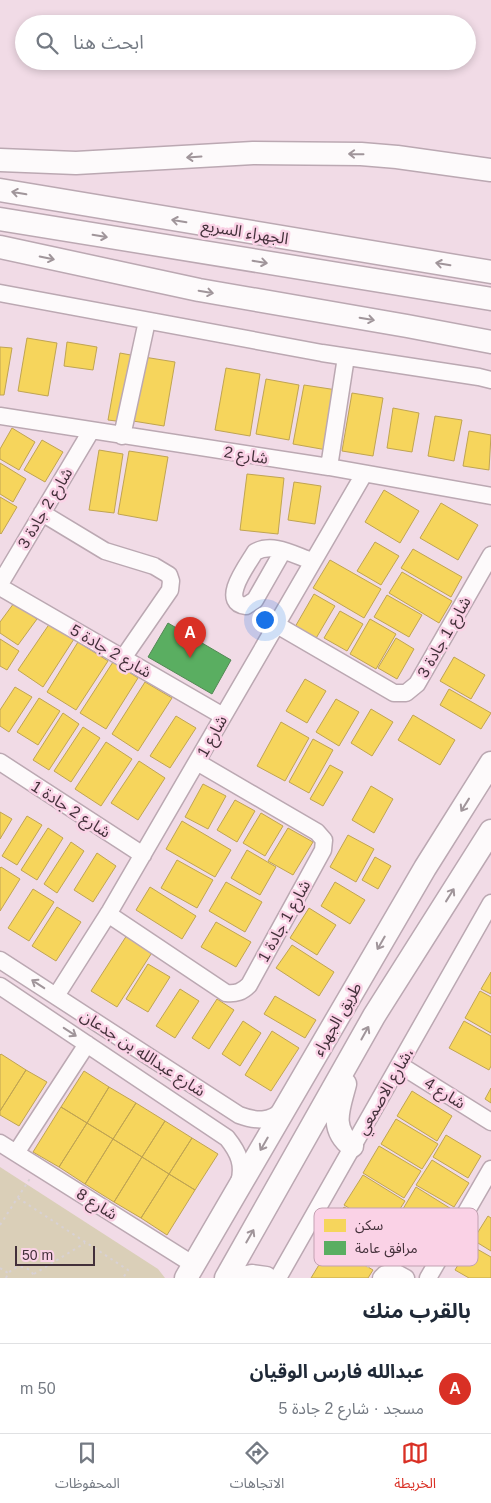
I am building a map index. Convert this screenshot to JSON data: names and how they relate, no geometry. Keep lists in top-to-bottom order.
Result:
{
  "streets": {
    "highway": ["الجهراء السريع", "طريق الجهراء"],
    "street": [
      "شارع 2",
      "شارع 2 جادة 3",
      "شارع 1 جادة 3",
      "شارع 2 جادة 5",
      "شارع 1",
      "شارع 2 جادة 1",
      "شارع 1 جادة 1",
      "شارع عبدالله بن جدعان",
      "شارع الاصمعي،",
      "شارع 4",
      "شارع 8"
    ]
  },
  "crossings": [
    ["شارع 2", "شارع 2 جادة 3"],
    ["شارع 2", "شارع 1"],
    ["شارع 2 جادة 3", "شارع 2 جادة 5"],
    ["شارع 1 جادة 3", "شارع 1"],
    ["شارع 2 جادة 5", "شارع 1"],
    ["شارع 1", "شارع 2 جادة 1"],
    ["شارع 1", "شارع 1 جادة 1"],
    ["شارع 1", "شارع عبدالله بن جدعان"],
    ["طريق الجهراء", "شارع عبدالله بن جدعان"],
    ["طريق الجهراء", "شارع 8"],
    ["شارع الاصمعي،", "شارع 4"]
  ],
  "legend": ["سكن", "مرافق عامة"],
  "scale_bar": "50 m",
  "page": {
    "search": "ابحث هنا",
    "pins": "A",
    "scale": "50 m",
    "heading": "بالقرب منك",
    "list": [
      {
        "mark": "A",
        "name": "عبدالله فارس الوقيان",
        "note": "مسجد · شارع 2 جادة 5",
        "value": "50 m"
      }
    ],
    "nav": ["الخريطة", "الاتجاهات", "المحفوظات"]
  }
}
